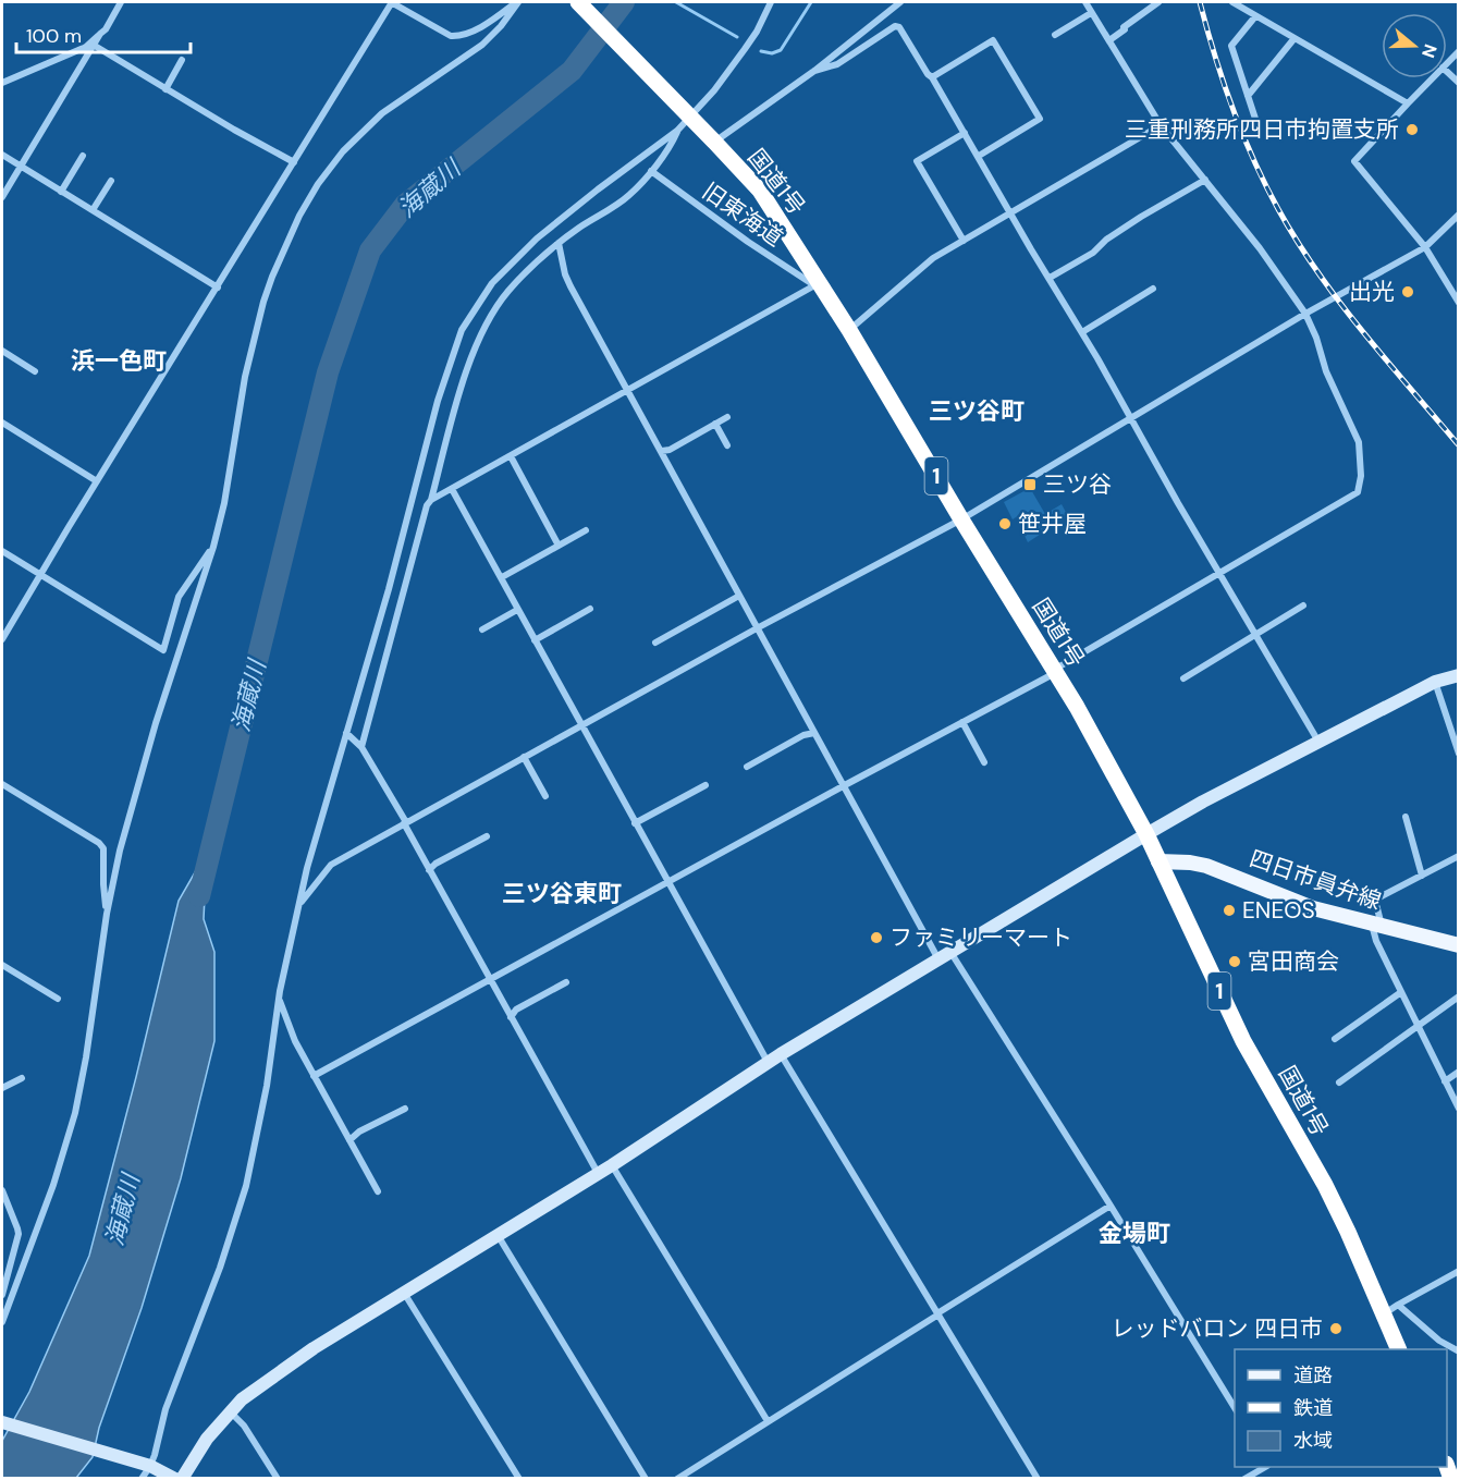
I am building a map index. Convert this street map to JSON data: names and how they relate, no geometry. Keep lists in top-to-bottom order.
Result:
{
  "streets": {
    "highway": ["国道1号", "1"],
    "main road": ["四日市員弁線"],
    "street": ["旧東海道"]
  },
  "crossings": [
    ["国道1号", "旧東海道"],
    ["国道1号", "四日市員弁線"]
  ],
  "districts": [
    "浜一色町",
    "三ツ谷町",
    "三ツ谷東町",
    "金場町"
  ],
  "water": ["海蔵川"],
  "places": {
    "other": [
      "三重刑務所四日市拘置支所",
      "出光",
      "笹井屋",
      "ENEOS",
      "ファミリーマート",
      "宮田商会",
      "レッドバロン 四日市"
    ],
    "transit": ["三ツ谷"]
  },
  "legend": ["道路", "鉄道", "水域"],
  "scale_bar": "100 m",
  "north": "right"
}
